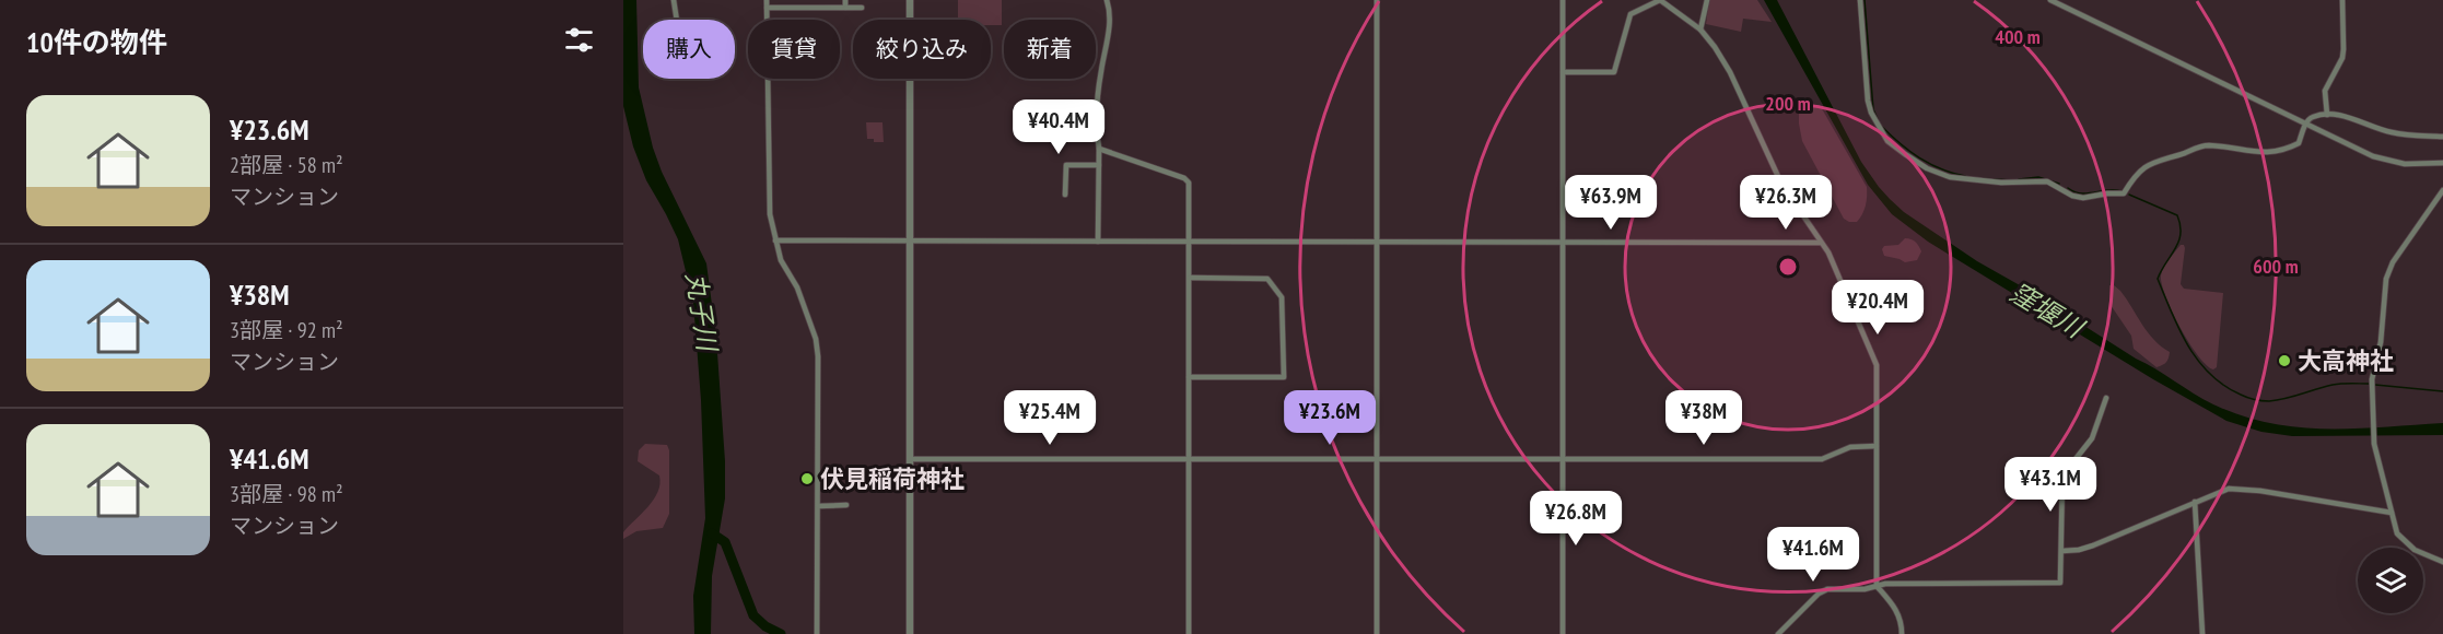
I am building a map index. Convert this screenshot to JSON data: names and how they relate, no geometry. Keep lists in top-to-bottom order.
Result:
{
  "water": ["窪堰川", "丸子川"],
  "places": ["大高神社", "伏見稲荷神社"],
  "page": {
    "heading": "10件の物件",
    "chip": [
      "購入",
      "賃貸",
      "絞り込み",
      "新着"
    ],
    "list": [
      {
        "name": "¥23.6M",
        "note": "2部屋 · 58 m² · マンション"
      },
      {
        "name": "¥38M",
        "note": "3部屋 · 92 m² · マンション"
      },
      {
        "name": "¥41.6M",
        "note": "3部屋 · 98 m² · マンション"
      }
    ],
    "price": [
      "¥40.4M",
      "¥63.9M",
      "¥26.3M",
      "¥20.4M",
      "¥25.4M",
      "¥23.6M",
      "¥38M",
      "¥43.1M",
      "¥26.8M",
      "¥41.6M"
    ]
  },
  "rings": ["400 m", "200 m", "600 m"]
}
